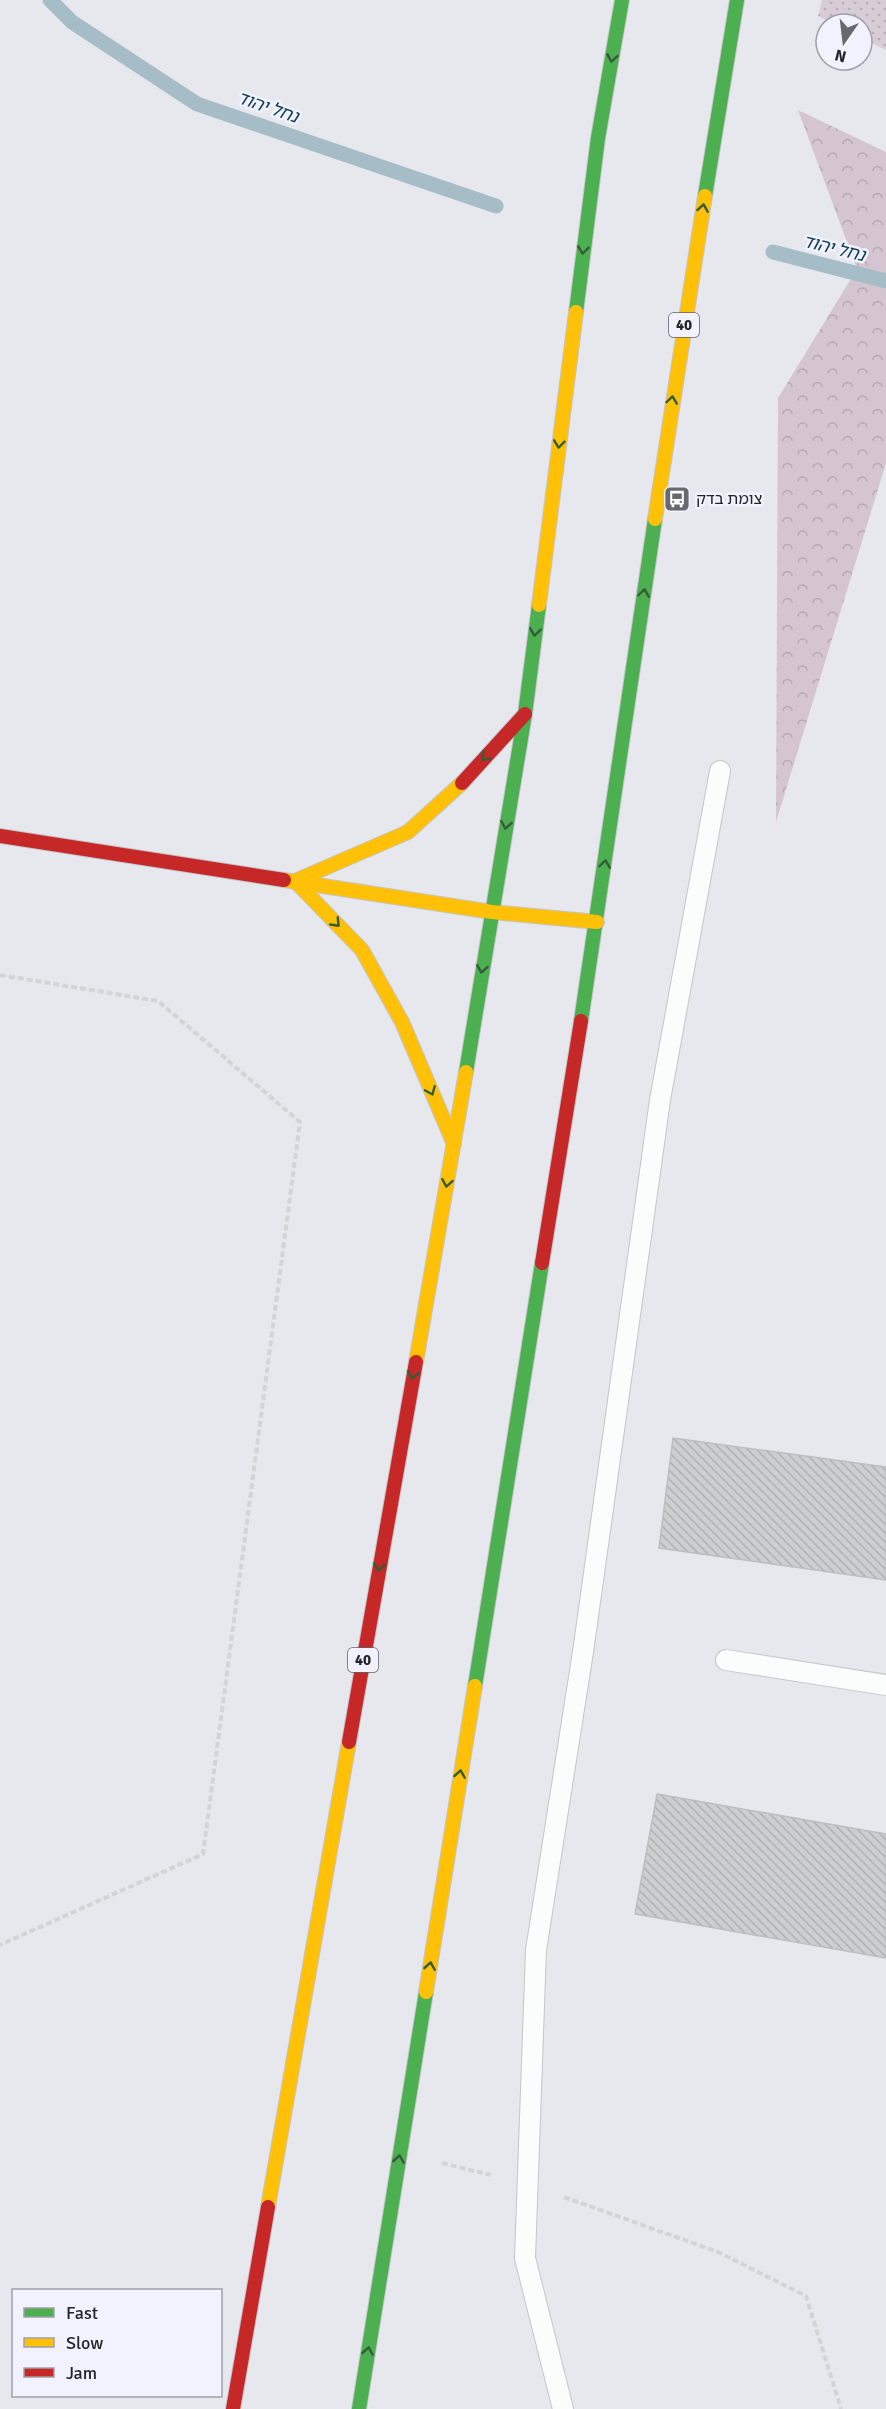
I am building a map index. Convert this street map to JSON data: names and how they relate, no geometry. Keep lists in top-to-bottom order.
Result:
{
  "streets": {
    "main road": ["40"]
  },
  "water": ["נחל יהוד"],
  "places": {
    "bus stop": ["צומת בדק"]
  },
  "legend": ["Fast", "Slow", "Jam"],
  "north": "bottom"
}
